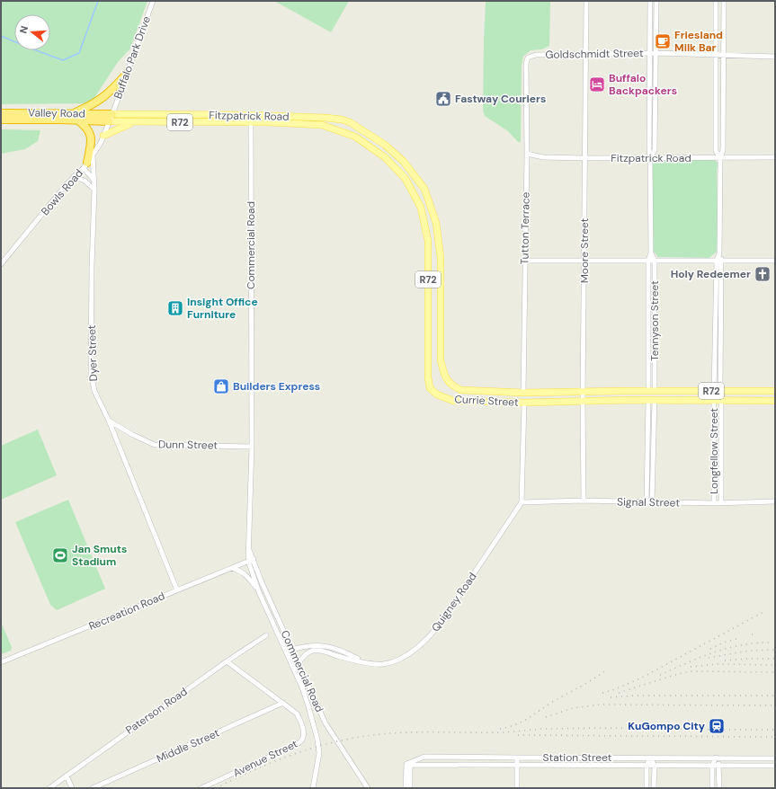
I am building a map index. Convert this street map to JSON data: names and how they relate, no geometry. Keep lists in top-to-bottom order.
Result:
{
  "streets": {
    "highway": ["Valley Road", "R72"],
    "main road": ["Fitzpatrick Road", "Currie Street"],
    "street": [
      "Goldschmidt Street",
      "Buffalo Park Drive",
      "Bowls Road",
      "Tutton Terrace",
      "Commercial Road",
      "Moore Street",
      "Tennyson Street",
      "Dyer Street",
      "Dunn Street",
      "Longfellow Street",
      "Signal Street",
      "Quigney Road",
      "Recreation Road",
      "Paterson Road",
      "Middle Street",
      "Station Street",
      "Avenue Street"
    ]
  },
  "crossings": [
    ["Goldschmidt Street", "Tutton Terrace"],
    ["Goldschmidt Street", "Moore Street"],
    ["Goldschmidt Street", "Tennyson Street"],
    ["Buffalo Park Drive", "Valley Road"],
    ["Buffalo Park Drive", "Fitzpatrick Road"],
    ["Buffalo Park Drive", "Bowls Road"],
    ["Valley Road", "Fitzpatrick Road"],
    ["Valley Road", "Bowls Road"],
    ["Fitzpatrick Road", "Bowls Road"],
    ["Fitzpatrick Road", "Tutton Terrace"],
    ["Fitzpatrick Road", "Commercial Road"],
    ["Fitzpatrick Road", "Moore Street"],
    ["Fitzpatrick Road", "Tennyson Street"],
    ["Fitzpatrick Road", "Currie Street"],
    ["Bowls Road", "Dyer Street"],
    ["Tutton Terrace", "Currie Street"],
    ["Commercial Road", "Dunn Street"],
    ["Commercial Road", "Quigney Road"],
    ["Commercial Road", "Recreation Road"],
    ["Moore Street", "Currie Street"],
    ["Moore Street", "Signal Street"],
    ["Tennyson Street", "Currie Street"],
    ["Dyer Street", "Dunn Street"],
    ["Dyer Street", "Recreation Road"],
    ["Currie Street", "Longfellow Street"],
    ["Longfellow Street", "Signal Street"],
    ["Signal Street", "Quigney Road"],
    ["Paterson Road", "Avenue Street"],
    ["Middle Street", "Avenue Street"]
  ],
  "places": {
    "cafe": ["Friesland Milk Bar"],
    "hotel": ["Buffalo Backpackers"],
    "public building": ["Fastway Couriers"],
    "church": ["Holy Redeemer"],
    "building": ["Insight Office Furniture"],
    "shop": ["Builders Express"],
    "sports": ["Jan Smuts Stadium"],
    "station": ["KuGompo City"]
  },
  "north": "left"
}
